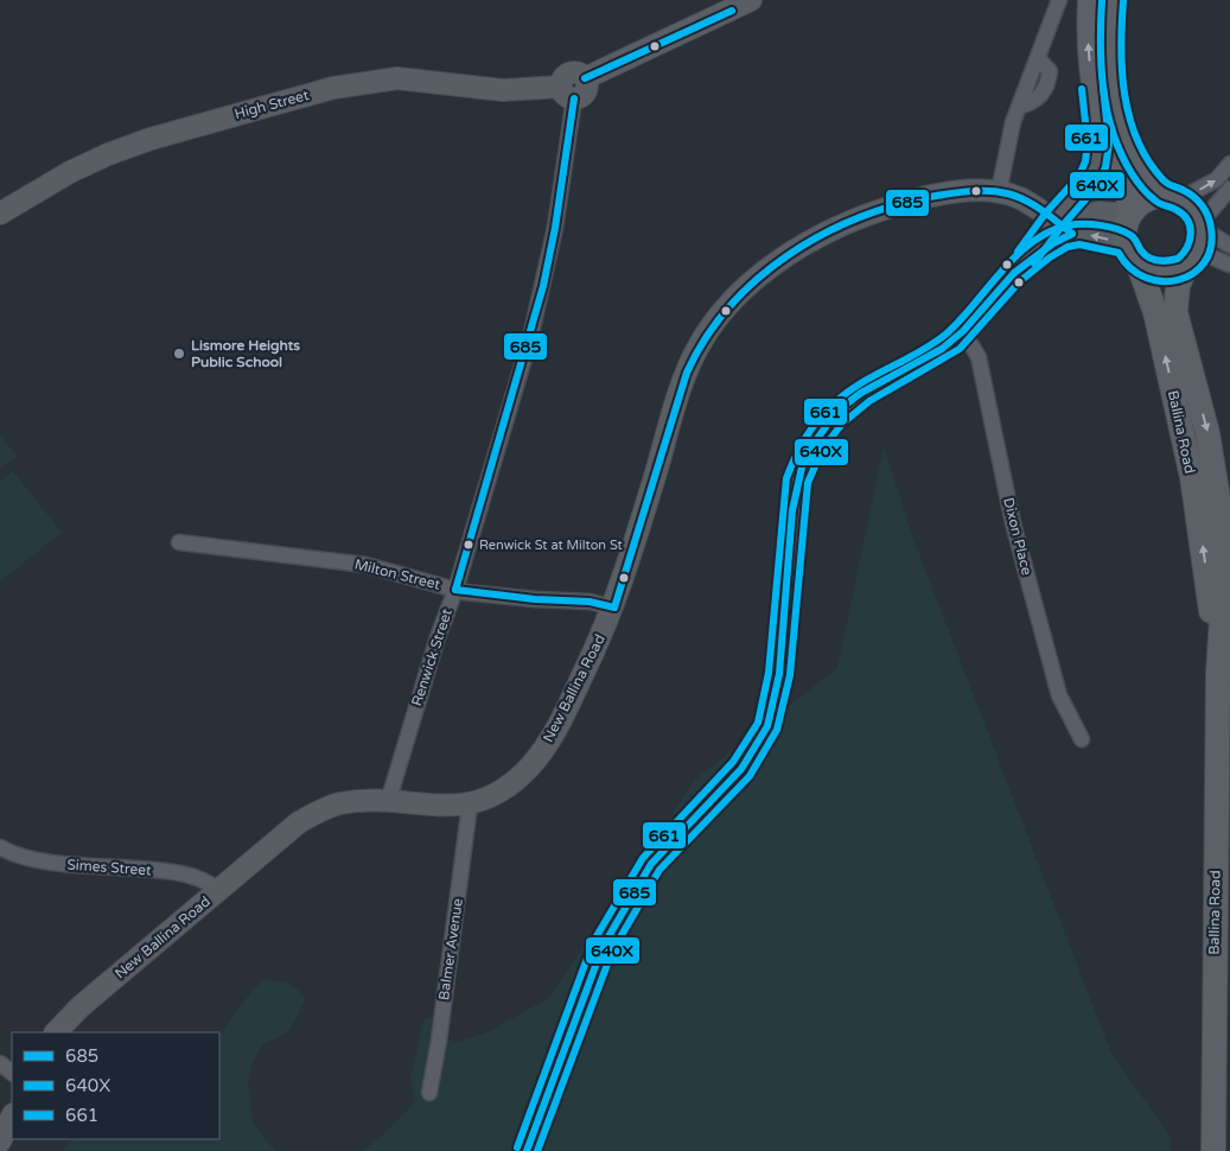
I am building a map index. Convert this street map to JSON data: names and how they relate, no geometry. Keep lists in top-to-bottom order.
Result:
{
  "streets": {
    "main road": ["Ballina Road"],
    "street": [
      "High Street",
      "Dixon Place",
      "Milton Street",
      "Renwick Street",
      "New Ballina Road",
      "Simes Street",
      "Balmer Avenue"
    ]
  },
  "crossings": [
    ["High Street", "Renwick Street"],
    ["Milton Street", "Renwick Street"],
    ["Milton Street", "New Ballina Road"],
    ["Renwick Street", "New Ballina Road"],
    ["New Ballina Road", "Simes Street"],
    ["New Ballina Road", "Balmer Avenue"]
  ],
  "places": ["Lismore Heights Public School", "Renwick St at Milton St"],
  "lines": ["transit line 661", "transit line 640X", "transit line 685"],
  "legend": ["685", "640X", "661"]
}
